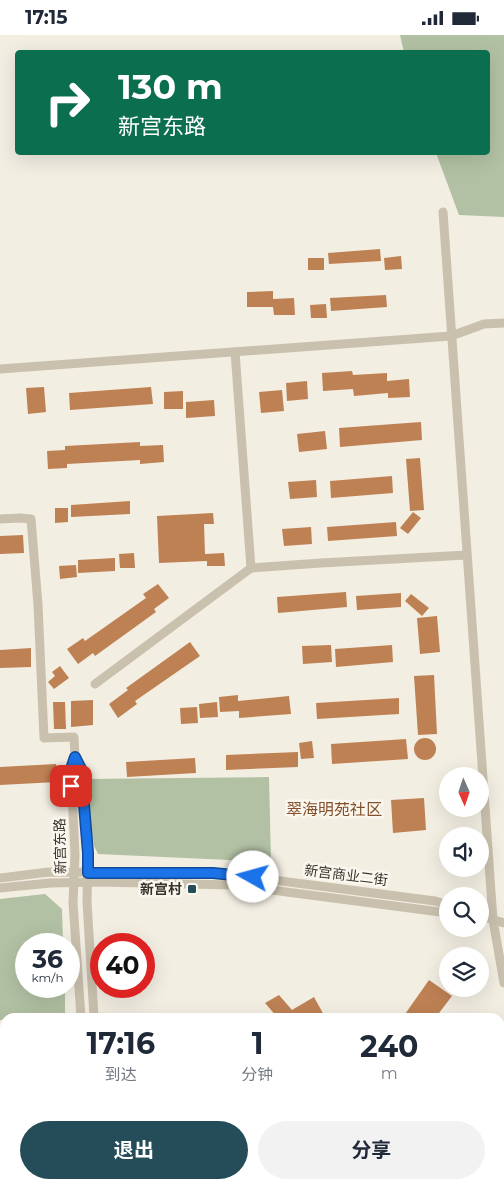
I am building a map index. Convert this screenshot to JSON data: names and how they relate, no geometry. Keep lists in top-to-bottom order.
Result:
{
  "streets": {
    "street": ["新宫东路", "新宫商业二街"]
  },
  "crossings": [
    ["新宫东路", "新宫商业二街"]
  ],
  "districts": ["翠海明苑社区"],
  "places": {
    "transit": ["新宫村"]
  },
  "north": "bottom",
  "page": {
    "status": "17:15",
    "turn": ["130 m", "新宫东路"],
    "speed": "36 km/h",
    "limit": "40",
    "eta": [
      "17:16",
      "到达",
      "1",
      "分钟",
      "240",
      "m"
    ],
    "buttons": ["退出", "分享"]
  }
}
